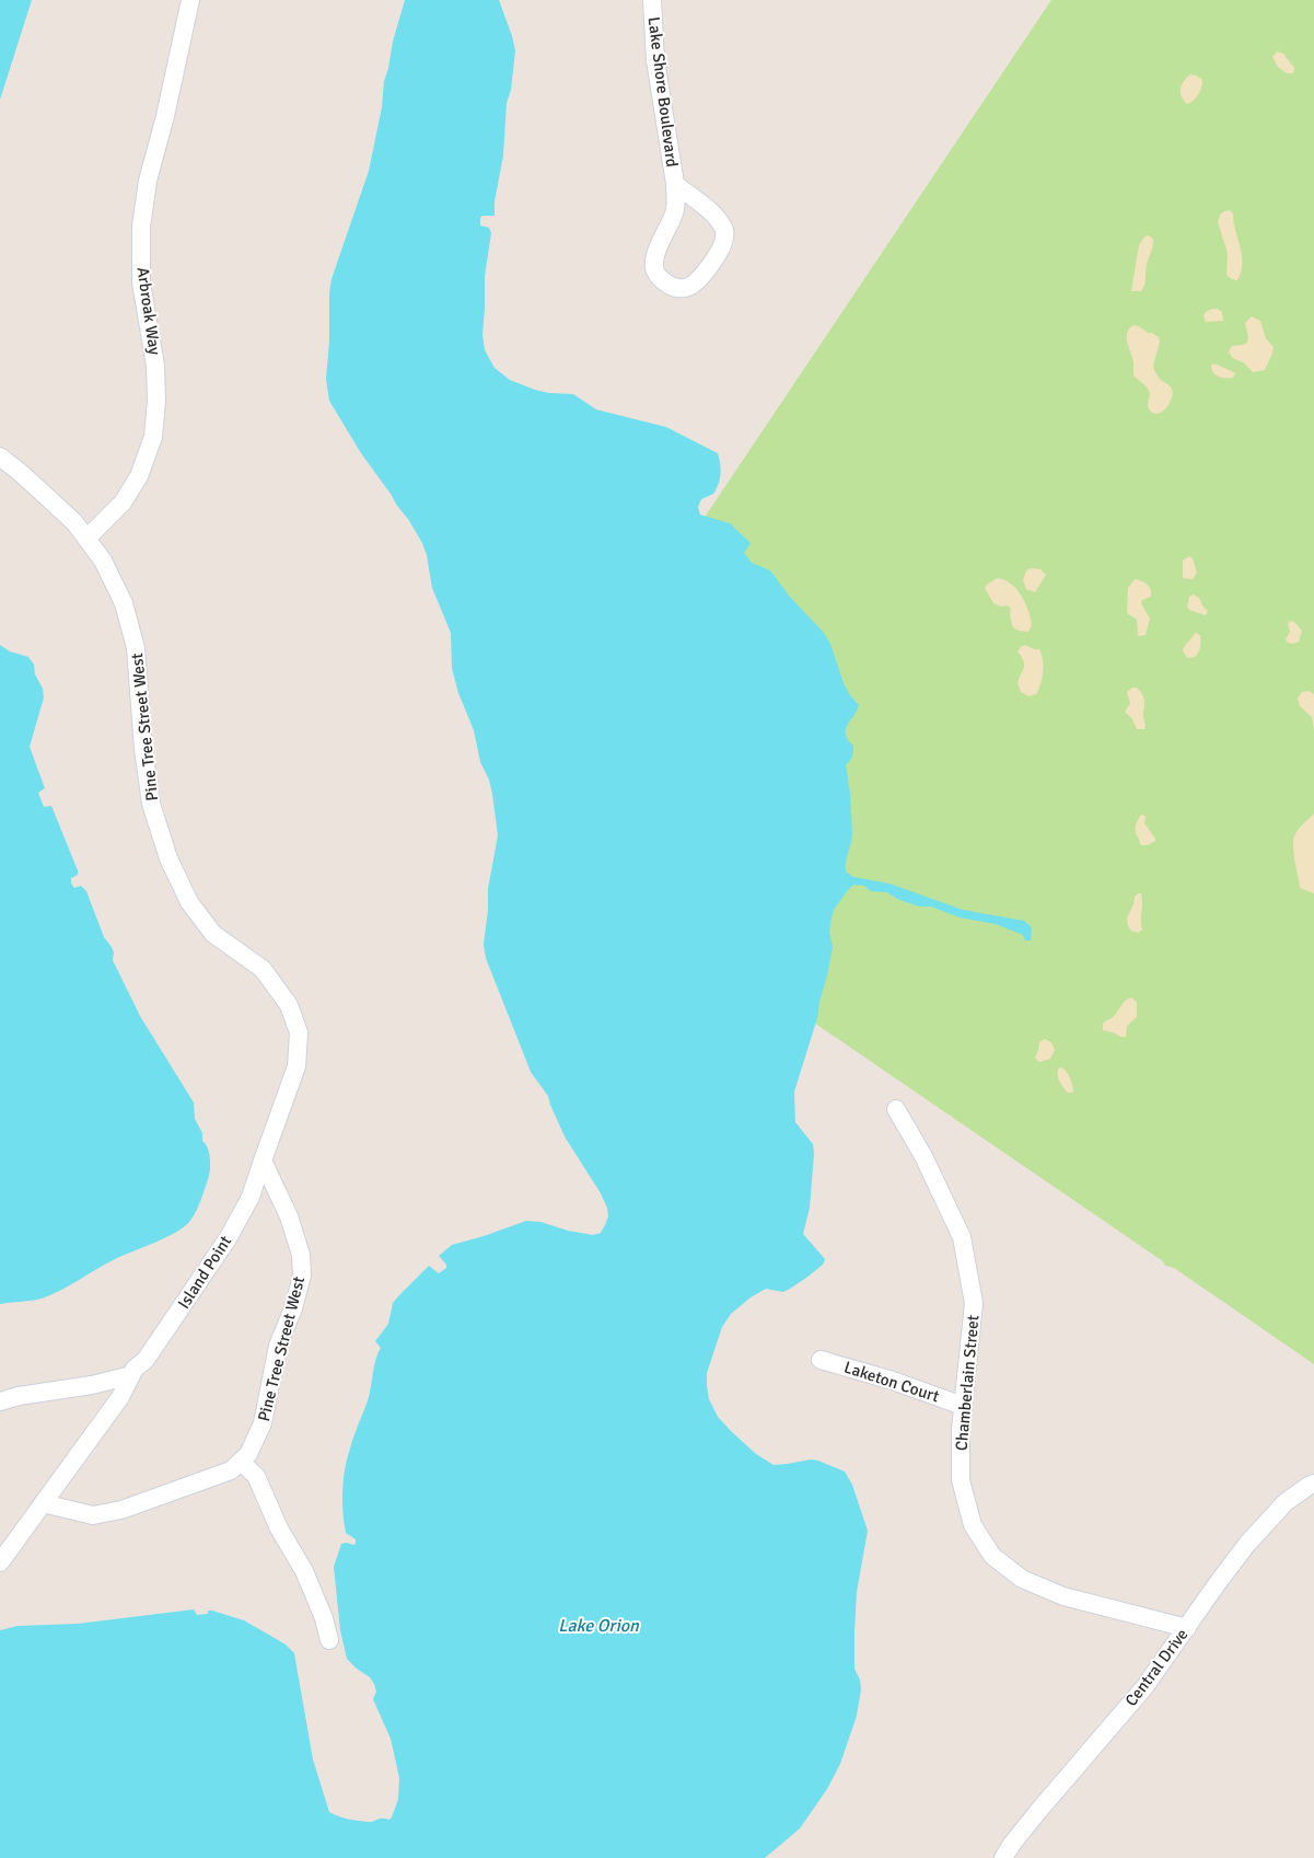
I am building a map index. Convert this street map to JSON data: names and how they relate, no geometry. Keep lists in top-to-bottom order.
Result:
{
  "streets": {
    "street": [
      "Lake Shore Boulevard",
      "Arbroak Way",
      "Pine Tree Street West",
      "Island Point",
      "Laketon Court",
      "Chamberlain Street",
      "Central Drive"
    ]
  },
  "crossings": [
    ["Arbroak Way", "Pine Tree Street West"],
    ["Pine Tree Street West", "Island Point"],
    ["Laketon Court", "Chamberlain Street"],
    ["Chamberlain Street", "Central Drive"]
  ],
  "water": ["Lake Orion"]
}
